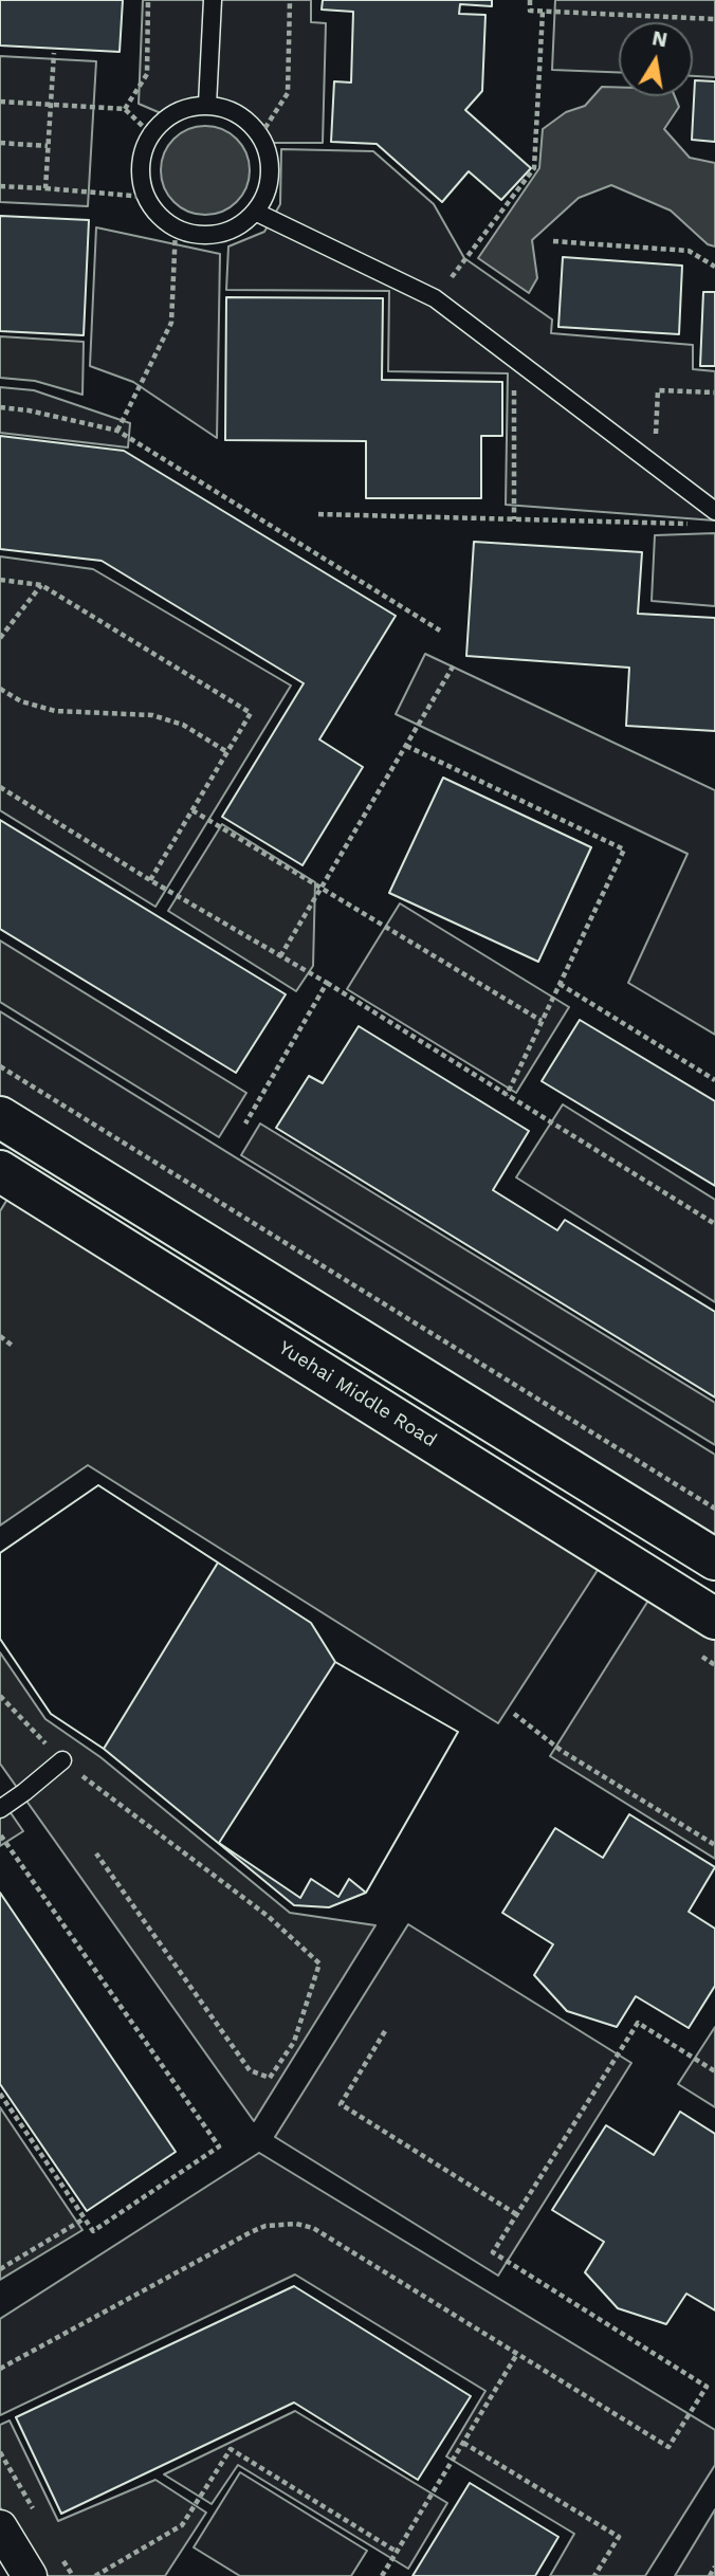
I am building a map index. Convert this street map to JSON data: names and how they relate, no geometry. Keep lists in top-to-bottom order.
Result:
{
  "streets": {
    "highway": ["Yuehai Middle Road"]
  },
  "north": "top"
}
